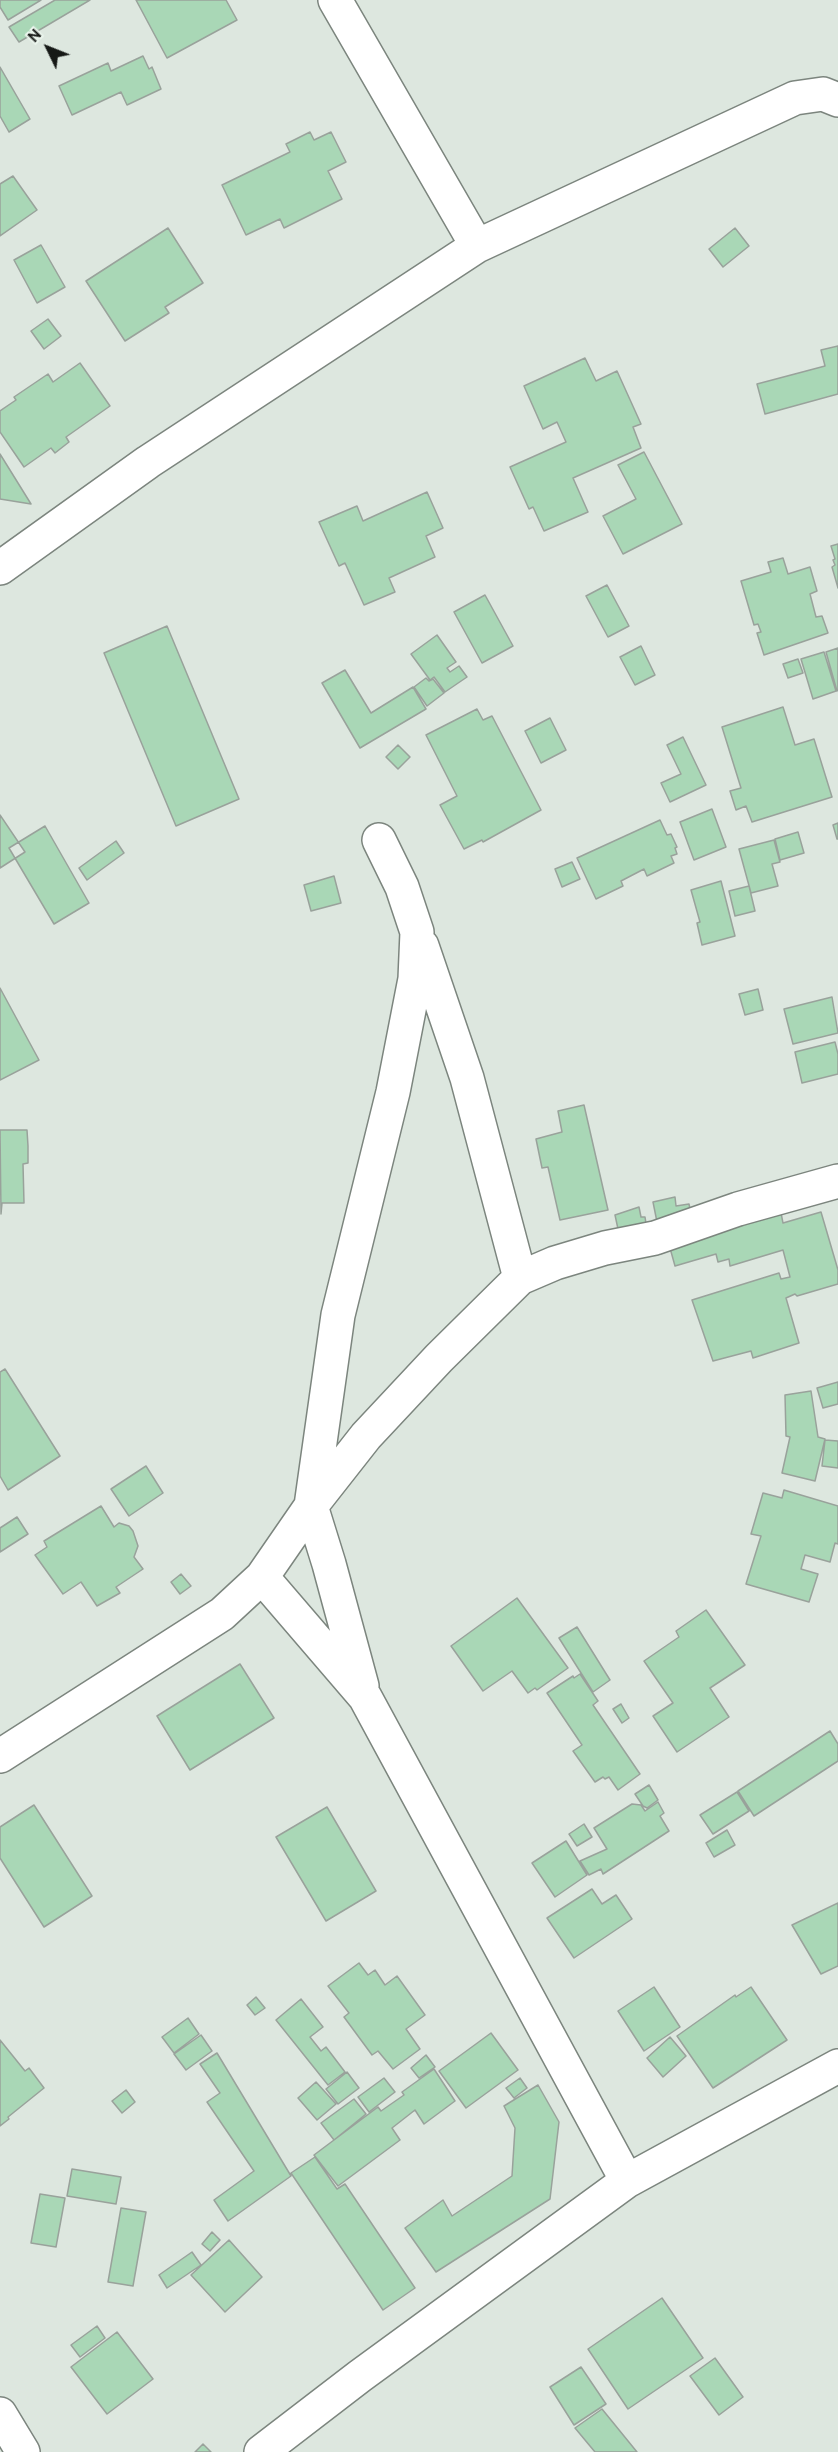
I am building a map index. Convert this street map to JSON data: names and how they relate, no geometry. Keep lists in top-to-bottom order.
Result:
{
  "north": "top left"
}
